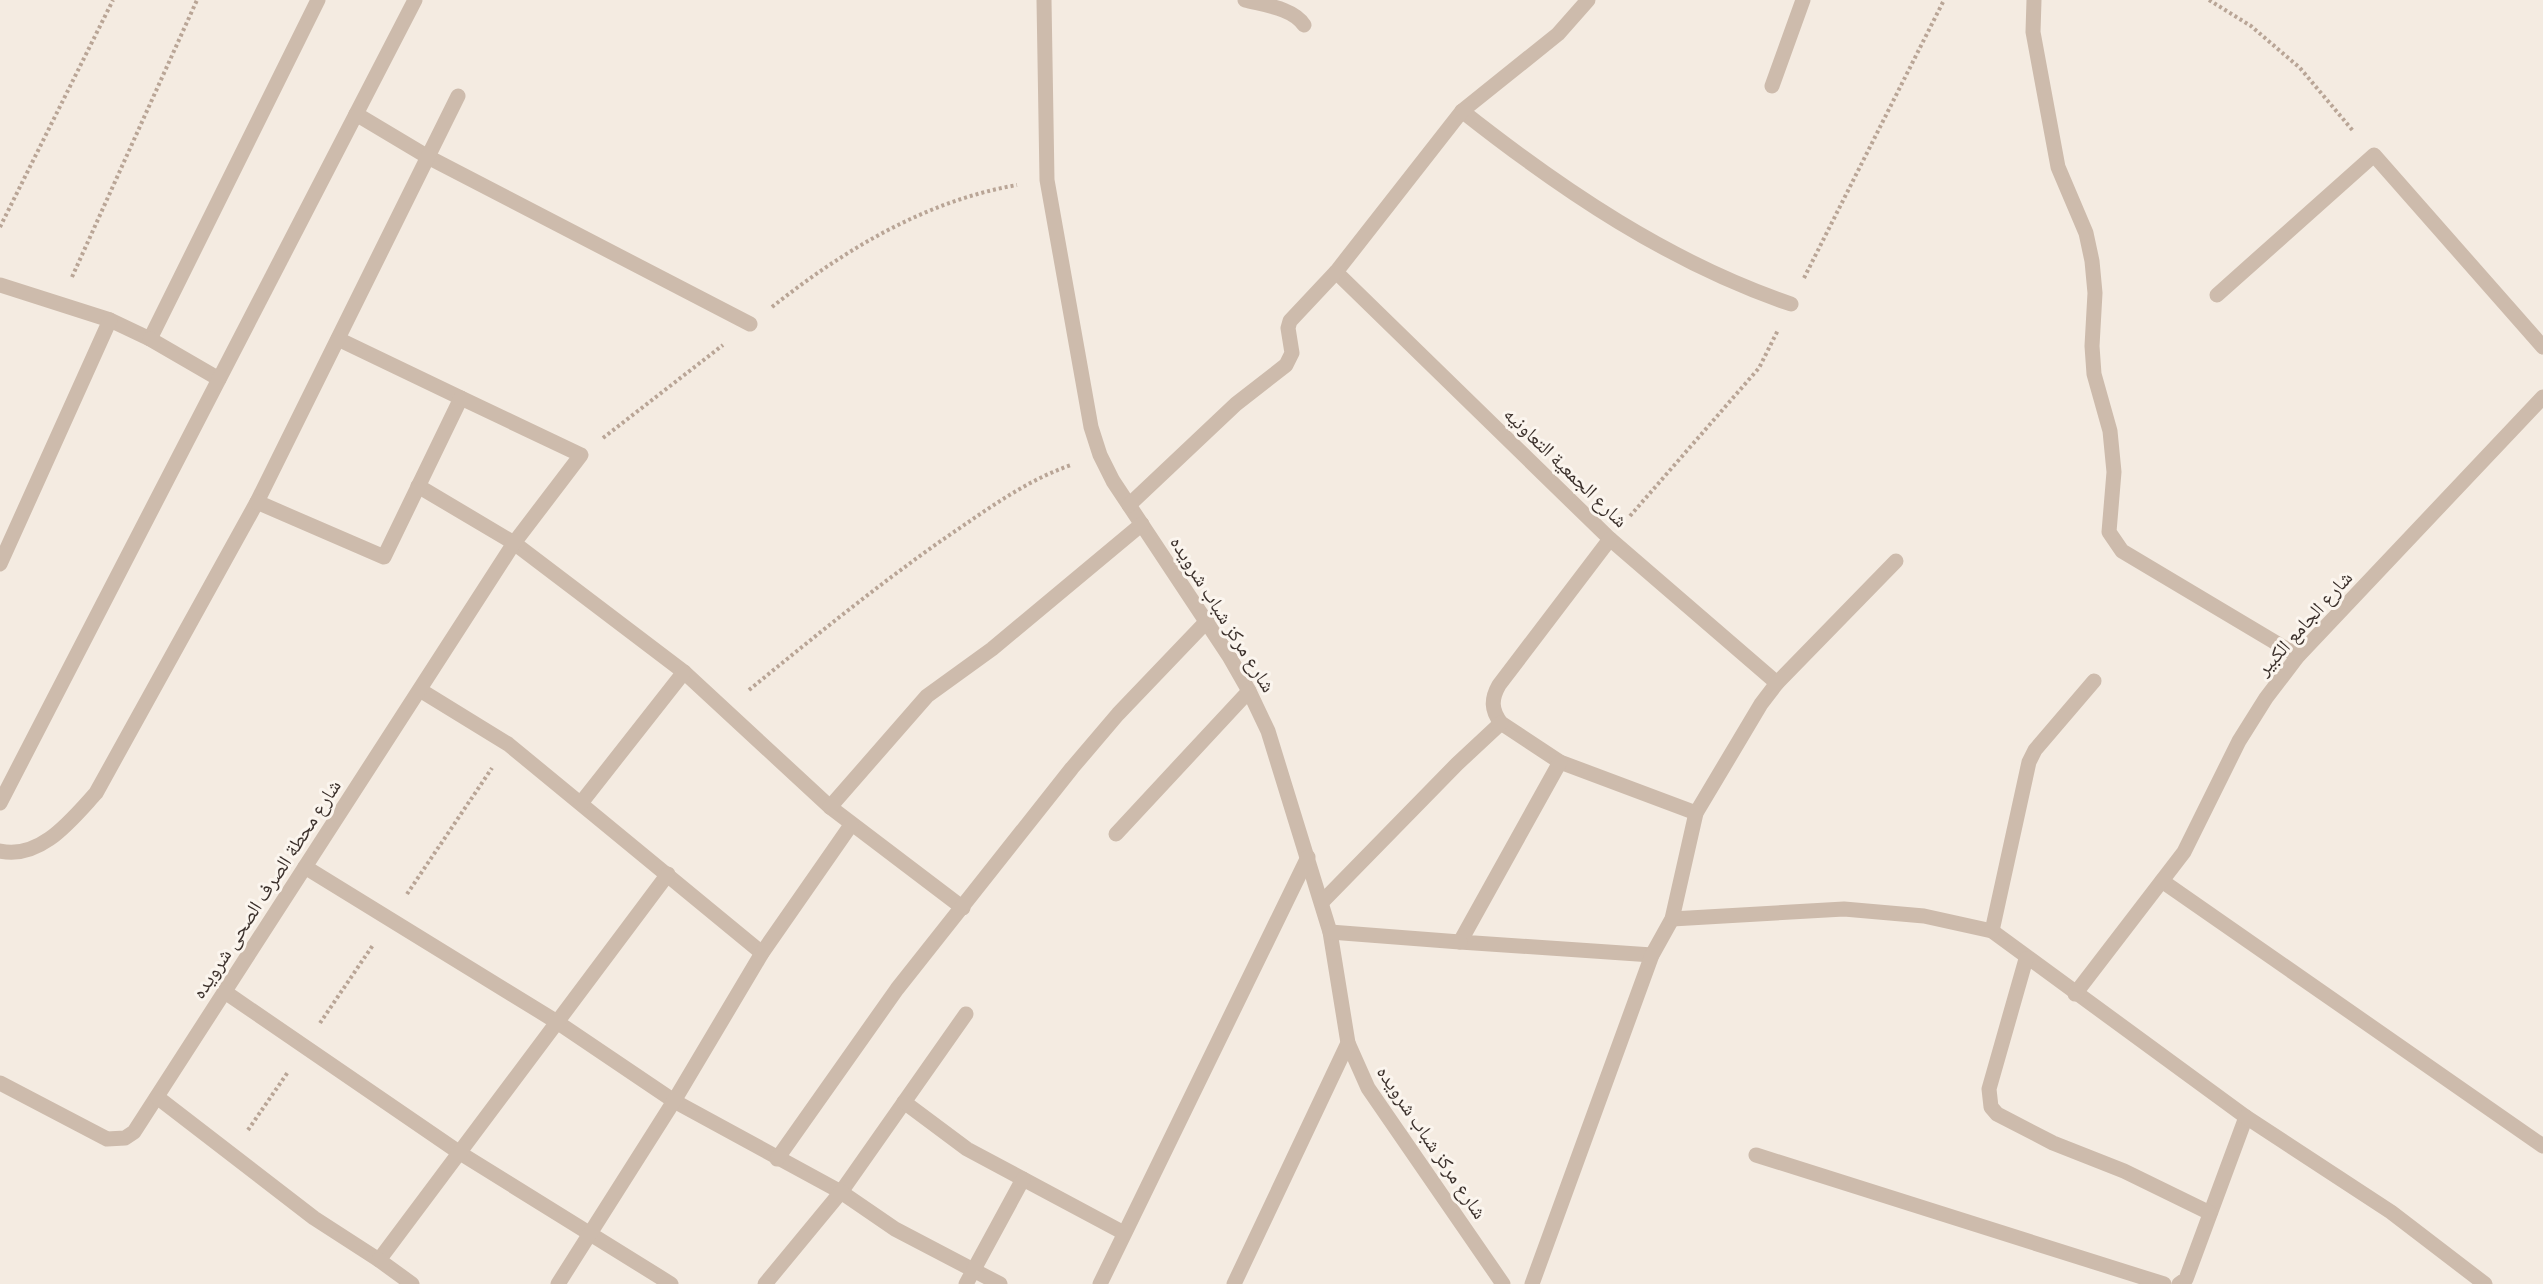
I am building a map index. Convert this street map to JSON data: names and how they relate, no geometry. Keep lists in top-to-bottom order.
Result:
{
  "streets": {
    "street": [
      "شارع الجمعية التعاونيه",
      "شارع مركز شباب شرويده",
      "شارع الجامع الكبير",
      "شارع محطة الصرف الصحى شرويده"
    ]
  }
}
